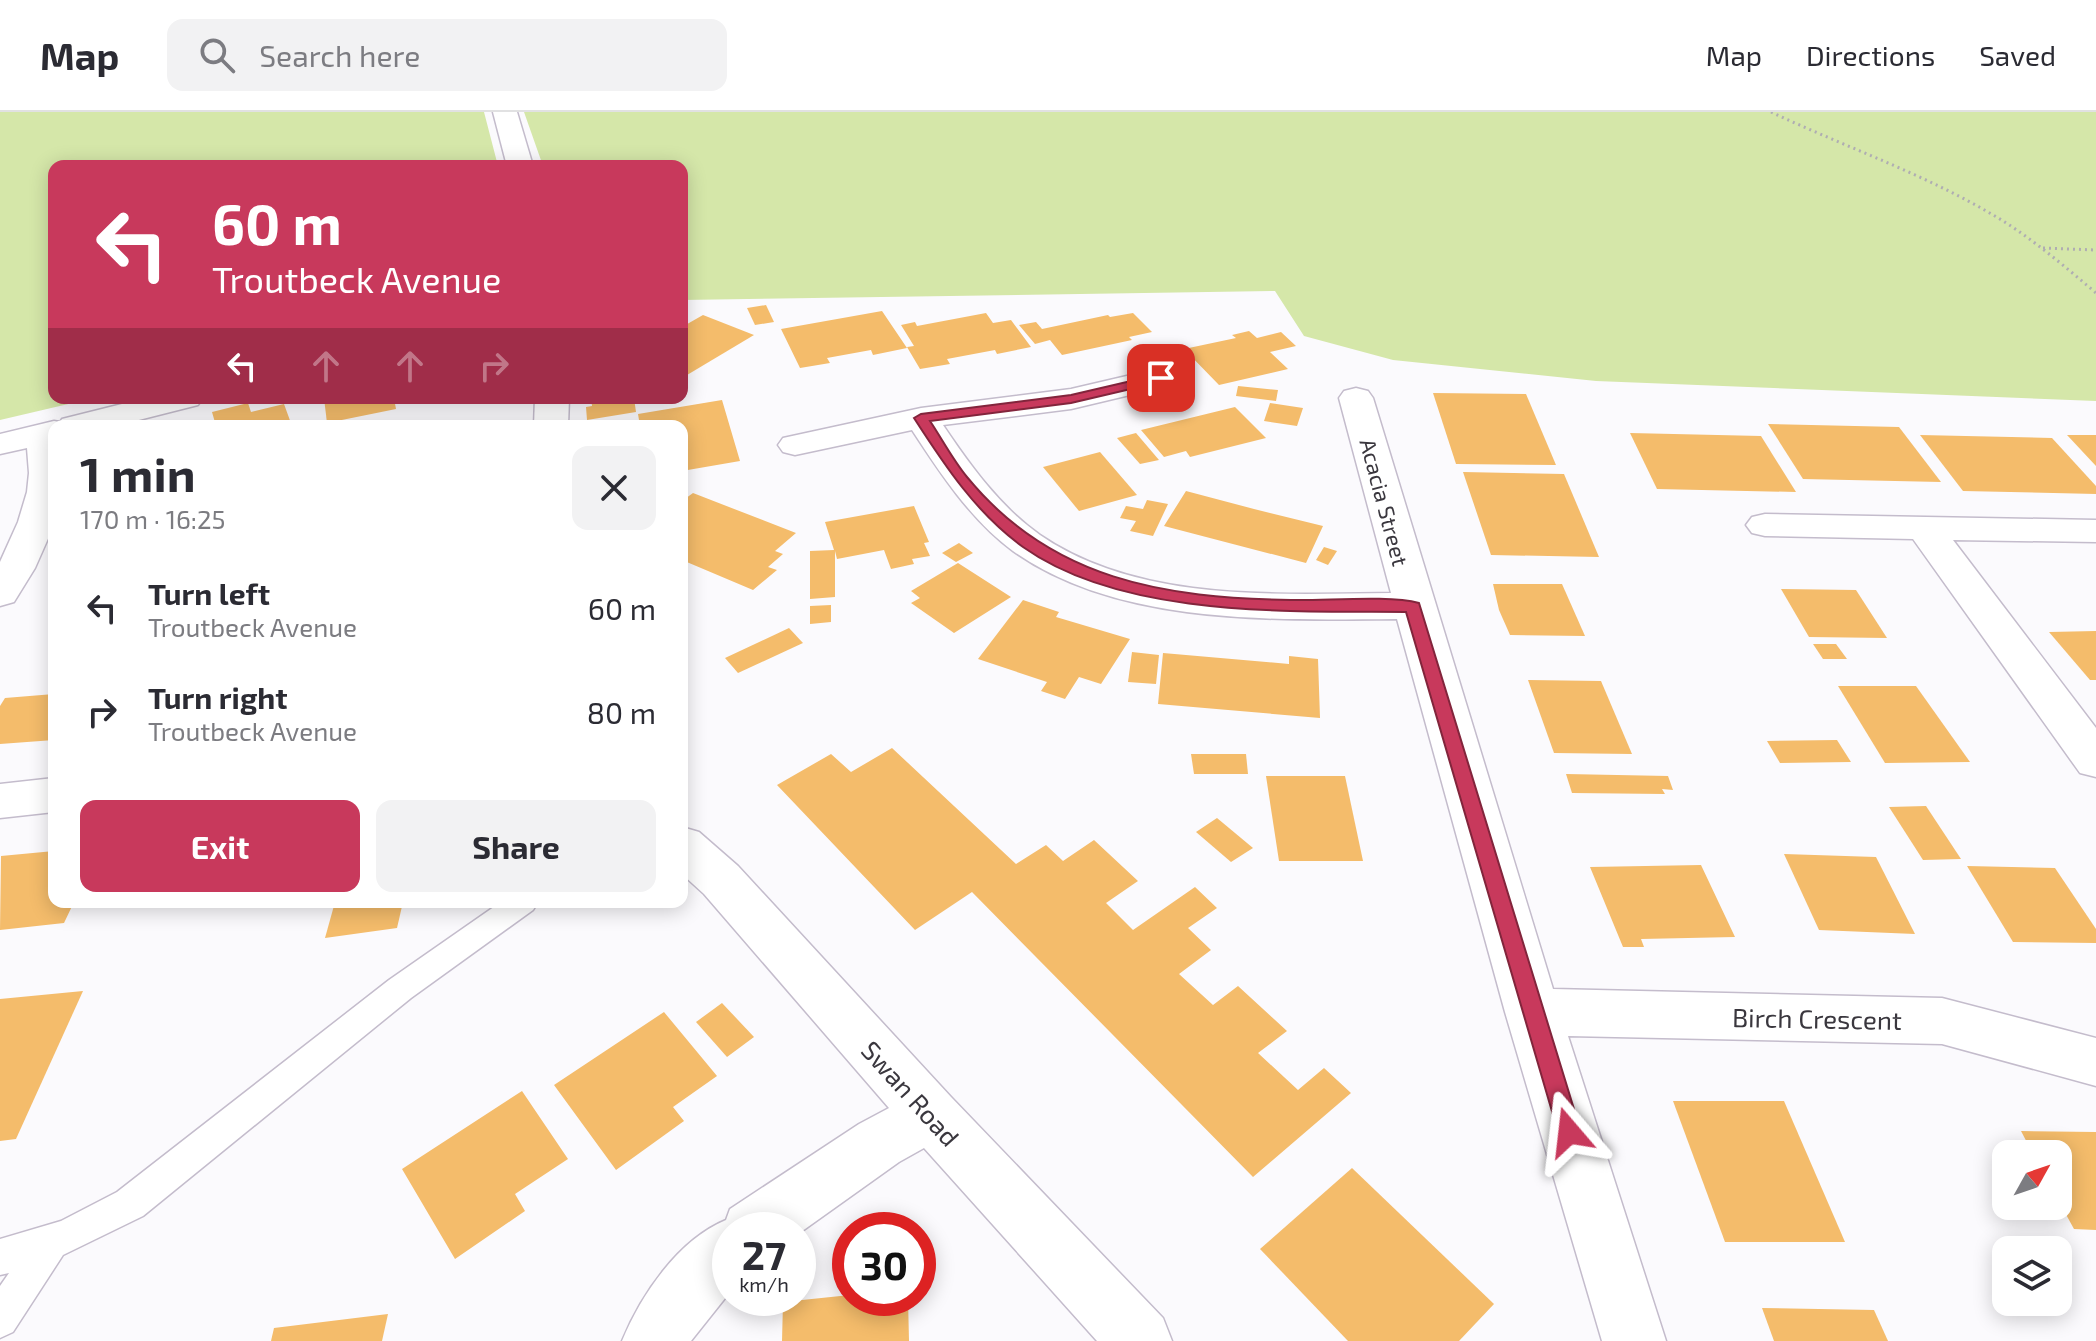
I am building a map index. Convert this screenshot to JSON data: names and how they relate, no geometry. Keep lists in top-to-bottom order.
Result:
{
  "streets": {
    "street": ["Acacia Street", "Birch Crescent", "Swan Road"]
  },
  "crossings": [
    ["Acacia Street", "Birch Crescent"]
  ],
  "north": "top right",
  "page": {
    "header": "Map",
    "search": "Search here",
    "nav": ["Map", "Directions", "Saved"],
    "turn": ["60 m", "Troutbeck Avenue"],
    "heading": ["1 min", "170 m · 16:25"],
    "list": [
      {
        "name": "Turn left",
        "note": "Troutbeck Avenue",
        "value": "60 m"
      },
      {
        "name": "Turn right",
        "note": "Troutbeck Avenue",
        "value": "80 m"
      }
    ],
    "buttons": ["Exit", "Share"],
    "speed": "27 km/h",
    "limit": "30"
  }
}
